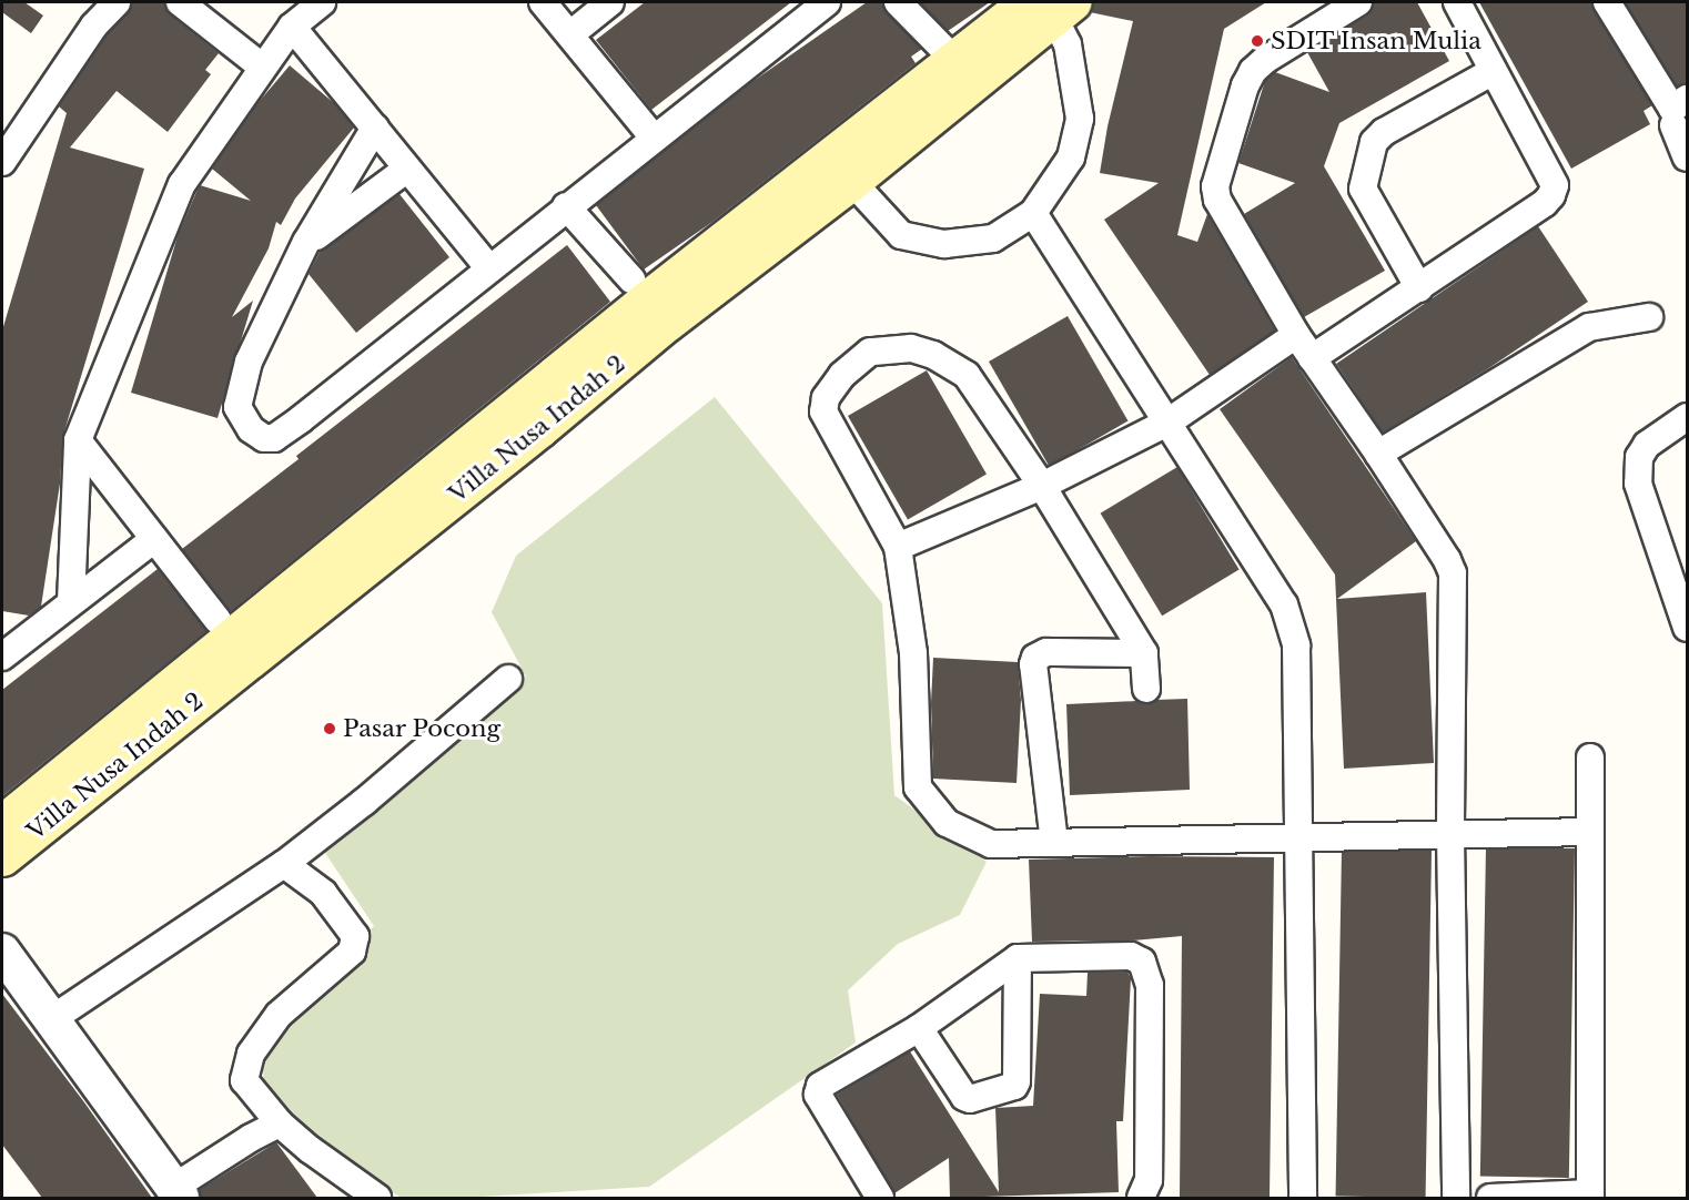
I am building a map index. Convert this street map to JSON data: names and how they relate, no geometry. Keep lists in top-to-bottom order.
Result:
{
  "streets": {
    "main road": ["Villa Nusa Indah 2"]
  },
  "places": ["SDIT Insan Mulia", "Pasar Pocong"]
}
